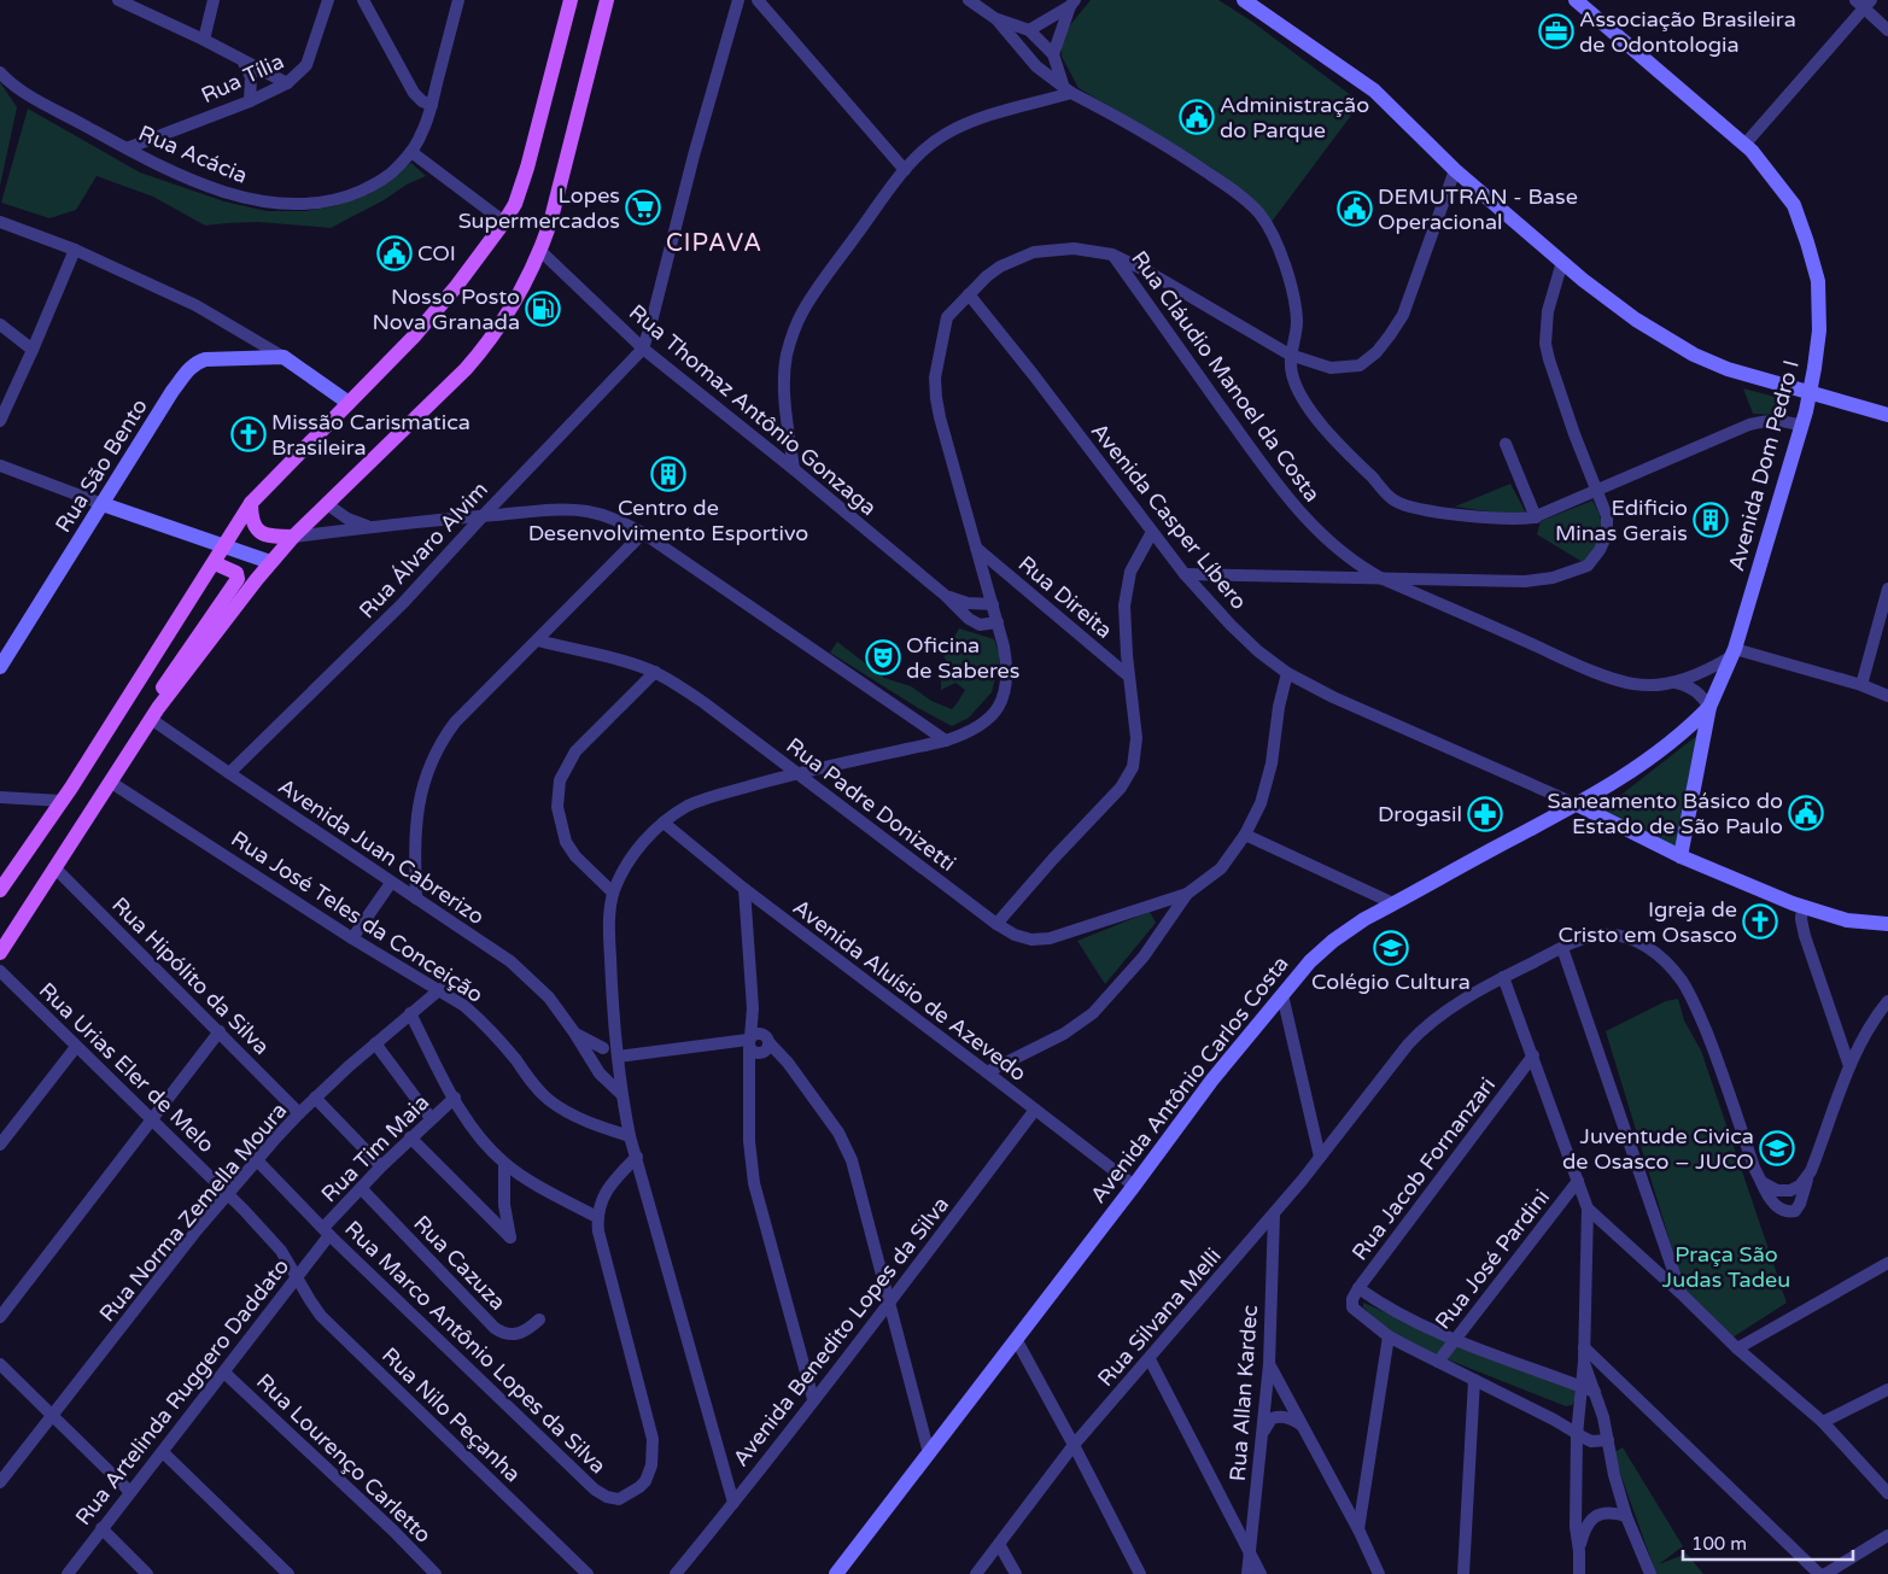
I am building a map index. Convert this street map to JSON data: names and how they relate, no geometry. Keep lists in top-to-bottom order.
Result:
{
  "streets": {
    "street": [
      "Rua Tília",
      "Rua Acácia",
      "Rua Cláudio Manoel da Costa",
      "Rua Thomaz Antônio Gonzaga",
      "Rua São Bento",
      "Avenida Dom Pedro I",
      "Avenida Casper Líbero",
      "Rua Álvaro Alvim",
      "Rua Direita",
      "Rua Padre Donizetti",
      "Avenida Juan Cabrerizo",
      "Rua José Teles da Conceição",
      "Rua Hipólito da Silva",
      "Avenida Aluísio de Azevedo",
      "Rua Urias Eler de Melo",
      "Avenida Antônio Carlos Costa",
      "Rua Tim Maia",
      "Rua Jacob Fornanzari",
      "Rua Norma Zemella Moura",
      "Rua José Pardini",
      "Rua Cazuza",
      "Rua Silvana Melli",
      "Avenida Benedito Lopes da Silva",
      "Rua Marco Antônio Lopes da Silva",
      "Rua Artelinda Ruggero Daddato",
      "Rua Allan Kardec",
      "Rua Nilo Peçanha",
      "Rua Lourenço Carletto"
    ]
  },
  "crossings": [
    ["Rua Tília", "Rua Acácia"],
    ["Rua Cláudio Manoel da Costa", "Avenida Dom Pedro I"],
    ["Rua Thomaz Antônio Gonzaga", "Rua Álvaro Alvim"],
    ["Avenida Dom Pedro I", "Avenida Antônio Carlos Costa"],
    ["Avenida Casper Líbero", "Avenida Antônio Carlos Costa"],
    ["Rua Álvaro Alvim", "Avenida Juan Cabrerizo"],
    ["Rua José Teles da Conceição", "Rua Norma Zemella Moura"],
    ["Rua Hipólito da Silva", "Rua Norma Zemella Moura"],
    ["Avenida Aluísio de Azevedo", "Avenida Antônio Carlos Costa"],
    ["Avenida Aluísio de Azevedo", "Avenida Benedito Lopes da Silva"],
    ["Rua Urias Eler de Melo", "Rua Norma Zemella Moura"],
    ["Rua Urias Eler de Melo", "Rua Artelinda Ruggero Daddato"],
    ["Rua Urias Eler de Melo", "Rua Nilo Peçanha"],
    ["Rua Tim Maia", "Rua Cazuza"],
    ["Rua Tim Maia", "Rua Marco Antônio Lopes da Silva"],
    ["Rua Tim Maia", "Rua Artelinda Ruggero Daddato"],
    ["Rua Silvana Melli", "Rua Allan Kardec"],
    ["Rua Marco Antônio Lopes da Silva", "Rua Artelinda Ruggero Daddato"],
    ["Rua Artelinda Ruggero Daddato", "Rua Nilo Peçanha"],
    ["Rua Artelinda Ruggero Daddato", "Rua Lourenço Carletto"]
  ],
  "districts": ["CIPAVA"],
  "parks": ["Praça São Judas Tadeu"],
  "places": {
    "office": ["Associação Brasileira de Odontologia"],
    "public building": [
      "Administração do Parque",
      "DEMUTRAN - Base Operacional",
      "COI",
      "Saneamento Básico do Estado de São Paulo"
    ],
    "supermarket": ["Lopes Supermercados"],
    "fuel station": ["Nosso Posto Nova Granada"],
    "church": ["Missão Carismatica Brasileira", "Igreja de Cristo em Osasco"],
    "building": ["Centro de Desenvolvimento Esportivo", "Edificio Minas Gerais"],
    "theatre": ["Oficina de Saberes"],
    "pharmacy": ["Drogasil"],
    "school or university": ["Colégio Cultura", "Juventude Civica de Osasco – JUCO"]
  },
  "scale_bar": "100 m"
}
